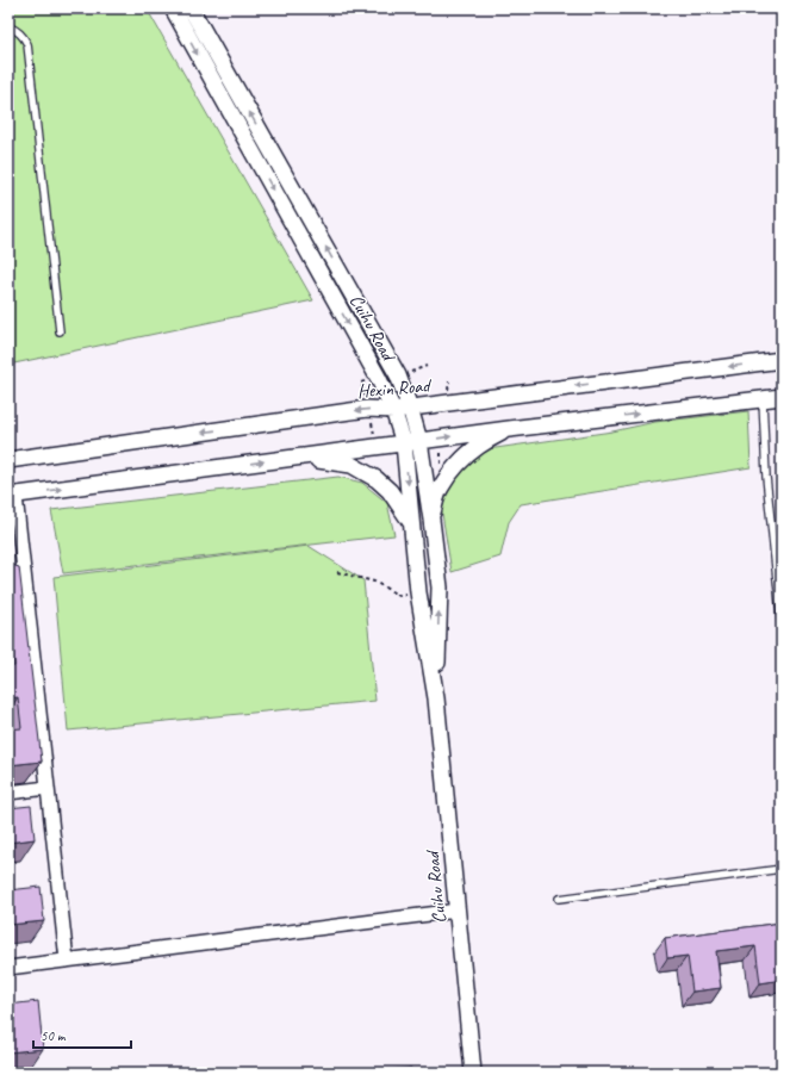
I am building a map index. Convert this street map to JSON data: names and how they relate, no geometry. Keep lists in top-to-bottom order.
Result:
{
  "streets": {
    "street": ["Cuihu Road", "Hexin Road"]
  },
  "crossings": [
    ["Cuihu Road", "Hexin Road"]
  ],
  "scale_bar": "50 m"
}
